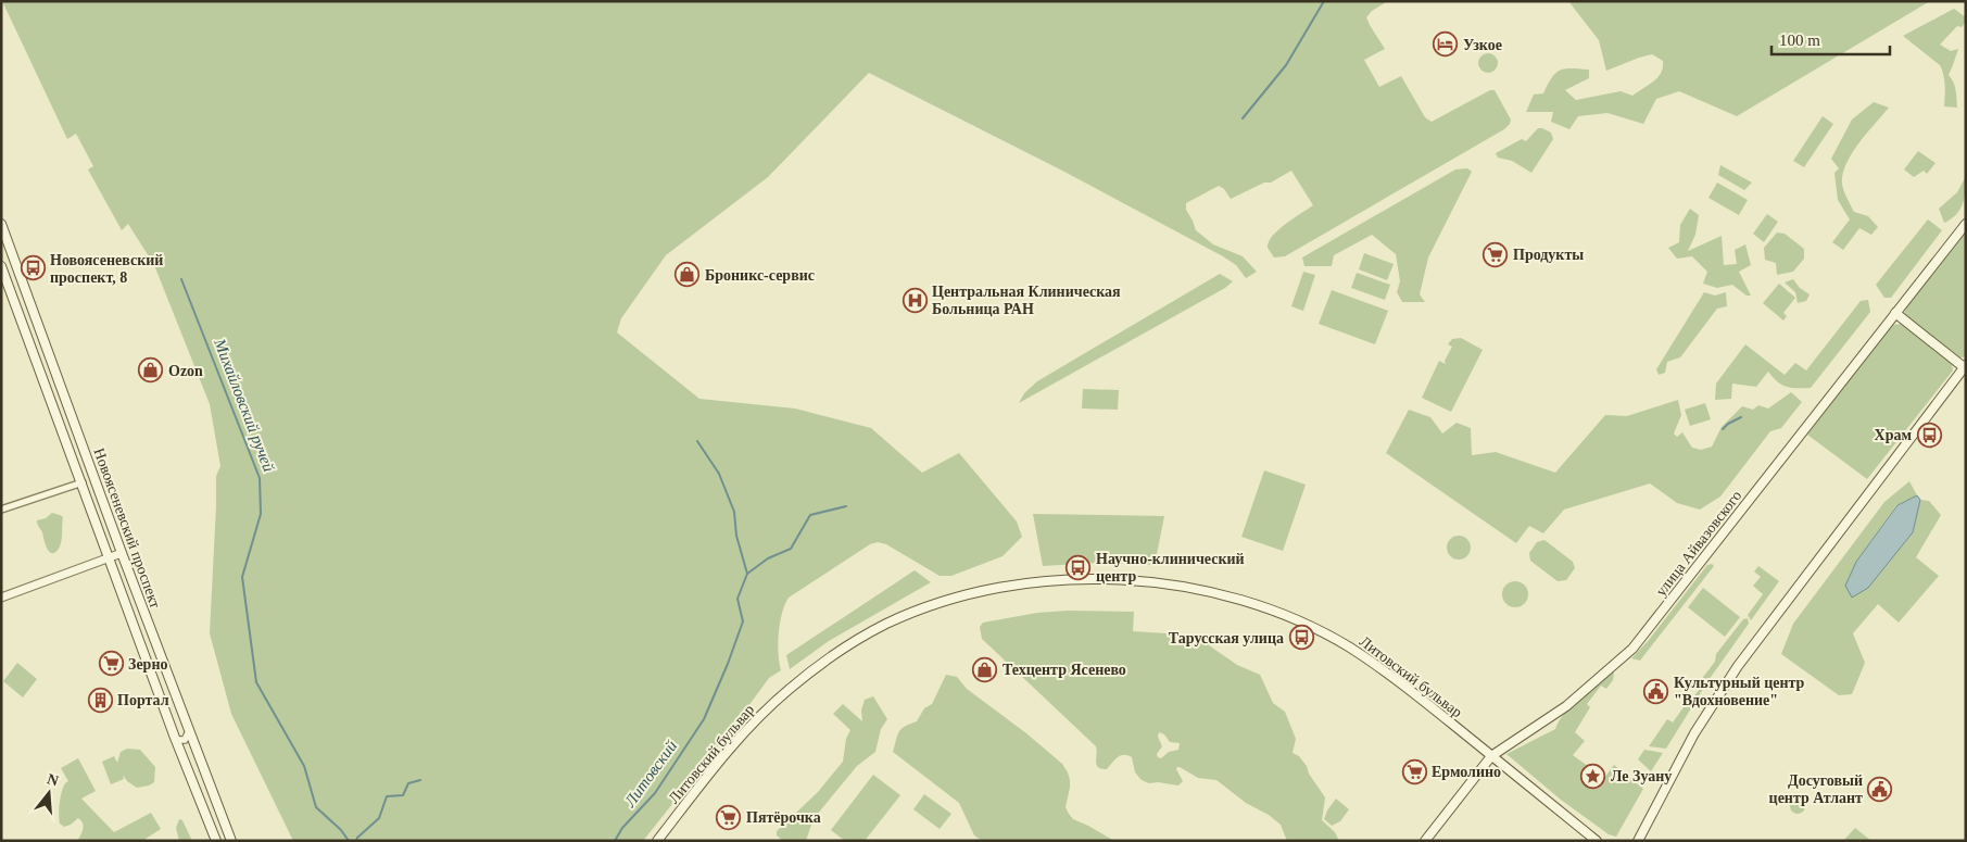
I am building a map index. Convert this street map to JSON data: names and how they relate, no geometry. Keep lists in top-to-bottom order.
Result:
{
  "streets": {
    "main road": ["Новоясеневский проспект", "улица Айвазовского", "Литовский бульвар"]
  },
  "crossings": [
    ["улица Айвазовского", "Литовский бульвар"]
  ],
  "water": ["Михайловский ручей", "Литовский"],
  "places": {
    "hotel": ["Узкое"],
    "supermarket": [
      "Продукты",
      "Зерно",
      "Ермолино",
      "Пятёрочка"
    ],
    "bus stop": [
      "Новоясеневский проспект, 8",
      "Храм",
      "Научно-клинический центр",
      "Тарусская улица"
    ],
    "shop": ["Броникс-сервис", "Ozon", "Техцентр Ясенево"],
    "hospital": ["Центральная Клиническая Больница РАН"],
    "public building": ["Культурный центр \"Вдохновение\"", "Досуговый центр Атлант"],
    "building": ["Портал"],
    "place": ["Ле Зуану"]
  },
  "scale_bar": "100 m",
  "north": "top"
}
